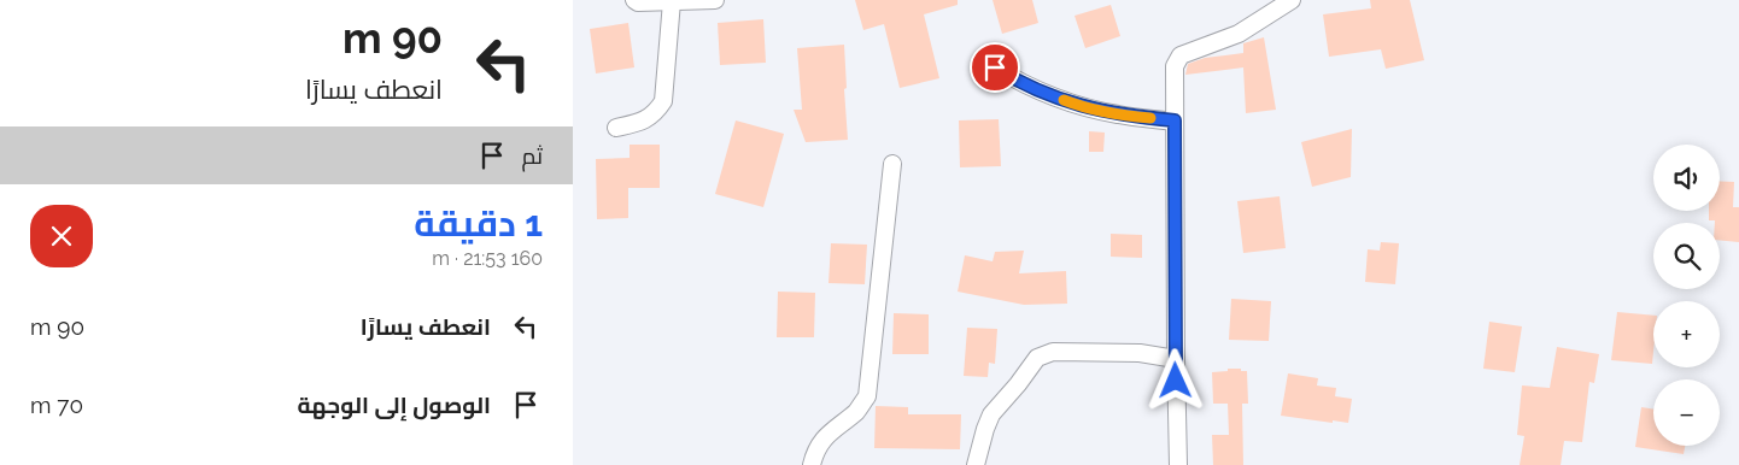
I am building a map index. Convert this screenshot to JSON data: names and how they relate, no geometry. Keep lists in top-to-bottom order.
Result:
{
  "page": {
    "turn": ["90 m", "انعطف يسارًا"],
    "then": "ثم",
    "map_buttons": ["+", "−"],
    "heading": ["1 دقيقة", "160 m · 21:53"],
    "list": [
      {
        "name": "انعطف يسارًا",
        "value": "90 m"
      },
      {
        "name": "الوصول إلى الوجهة",
        "value": "70 m"
      }
    ]
  }
}
